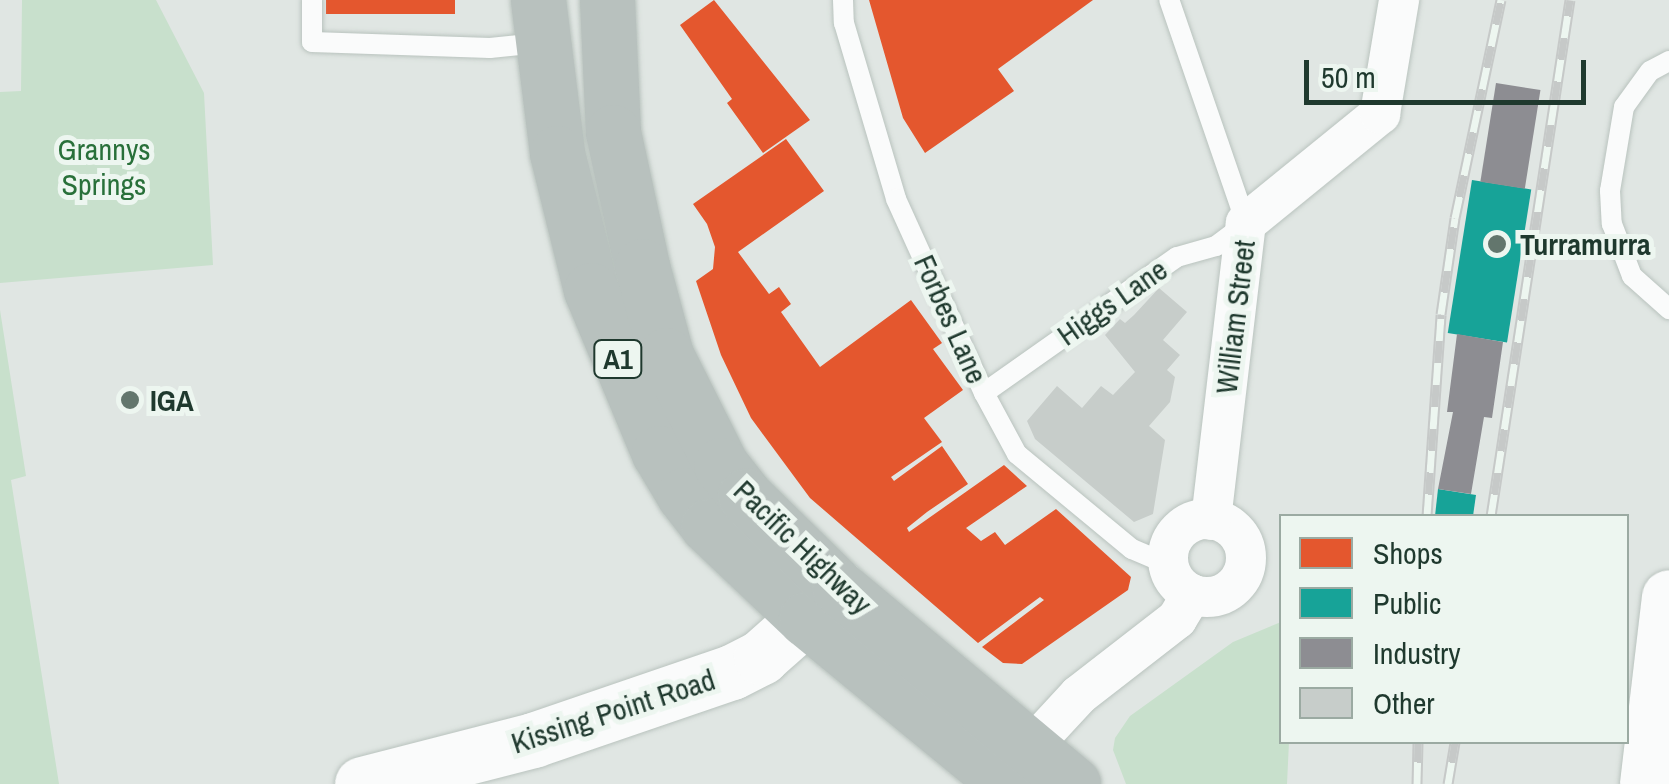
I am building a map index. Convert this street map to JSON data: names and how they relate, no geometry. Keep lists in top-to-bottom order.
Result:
{
  "streets": {
    "highway": ["A1", "Pacific Highway"],
    "main road": ["Kissing Point Road"],
    "street": ["William Street"],
    "lane": ["Higgs Lane", "Forbes Lane"]
  },
  "crossings": [
    ["Higgs Lane", "William Street"],
    ["Higgs Lane", "Forbes Lane"],
    ["William Street", "Forbes Lane"],
    ["Pacific Highway", "Kissing Point Road"]
  ],
  "parks": ["Grannys Springs"],
  "places": ["Turramurra", "IGA"],
  "legend": [
    "Shops",
    "Public",
    "Industry",
    "Other"
  ],
  "scale_bar": "50 m"
}
